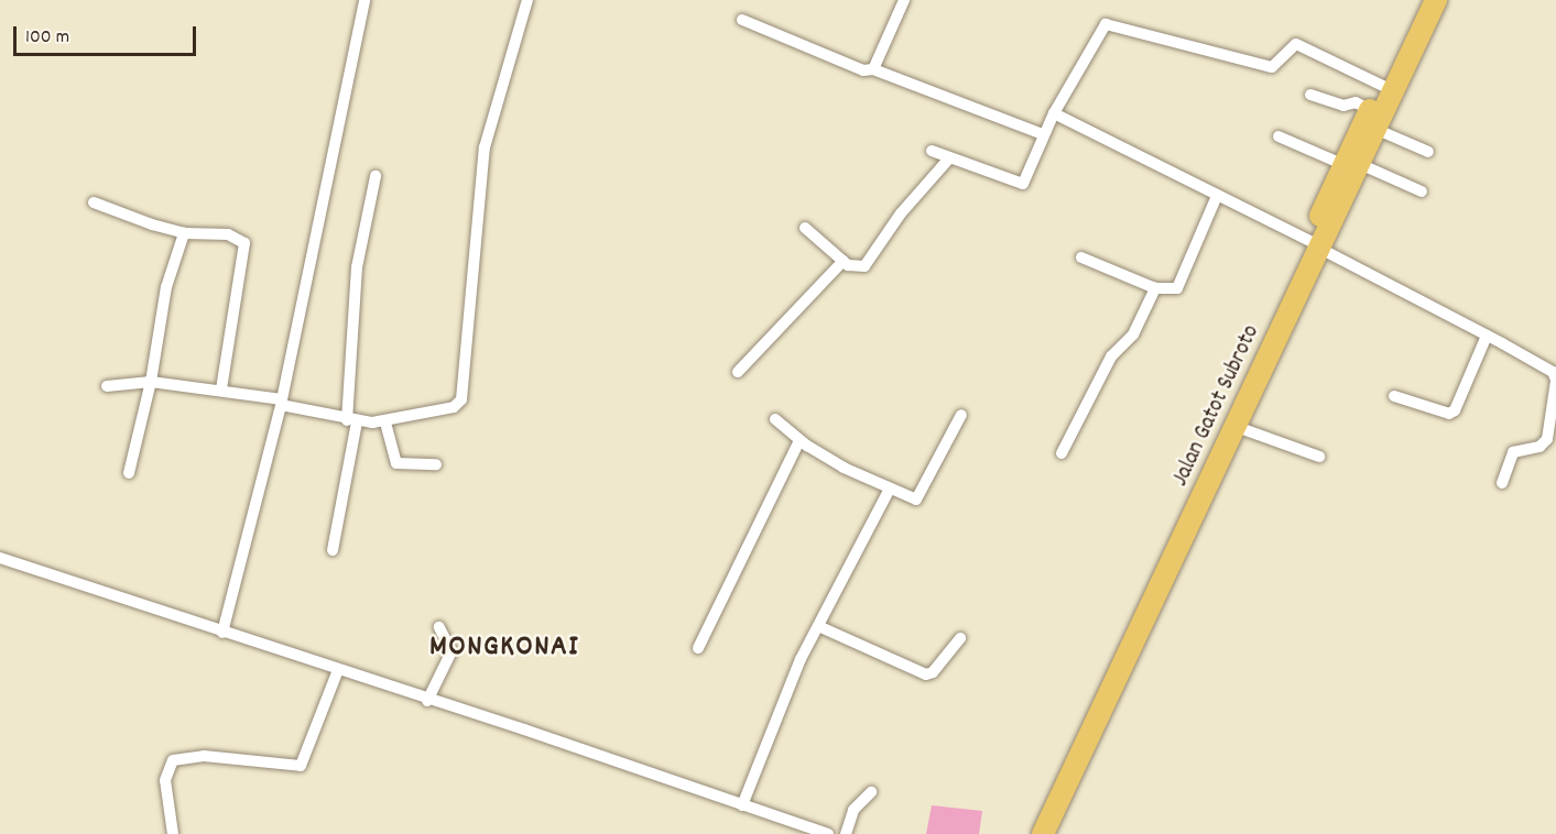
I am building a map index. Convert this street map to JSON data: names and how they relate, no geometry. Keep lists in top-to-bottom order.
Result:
{
  "streets": {
    "highway": ["Jalan Gatot Subroto"]
  },
  "districts": ["MONGKONAI"],
  "scale_bar": "100 m"
}
